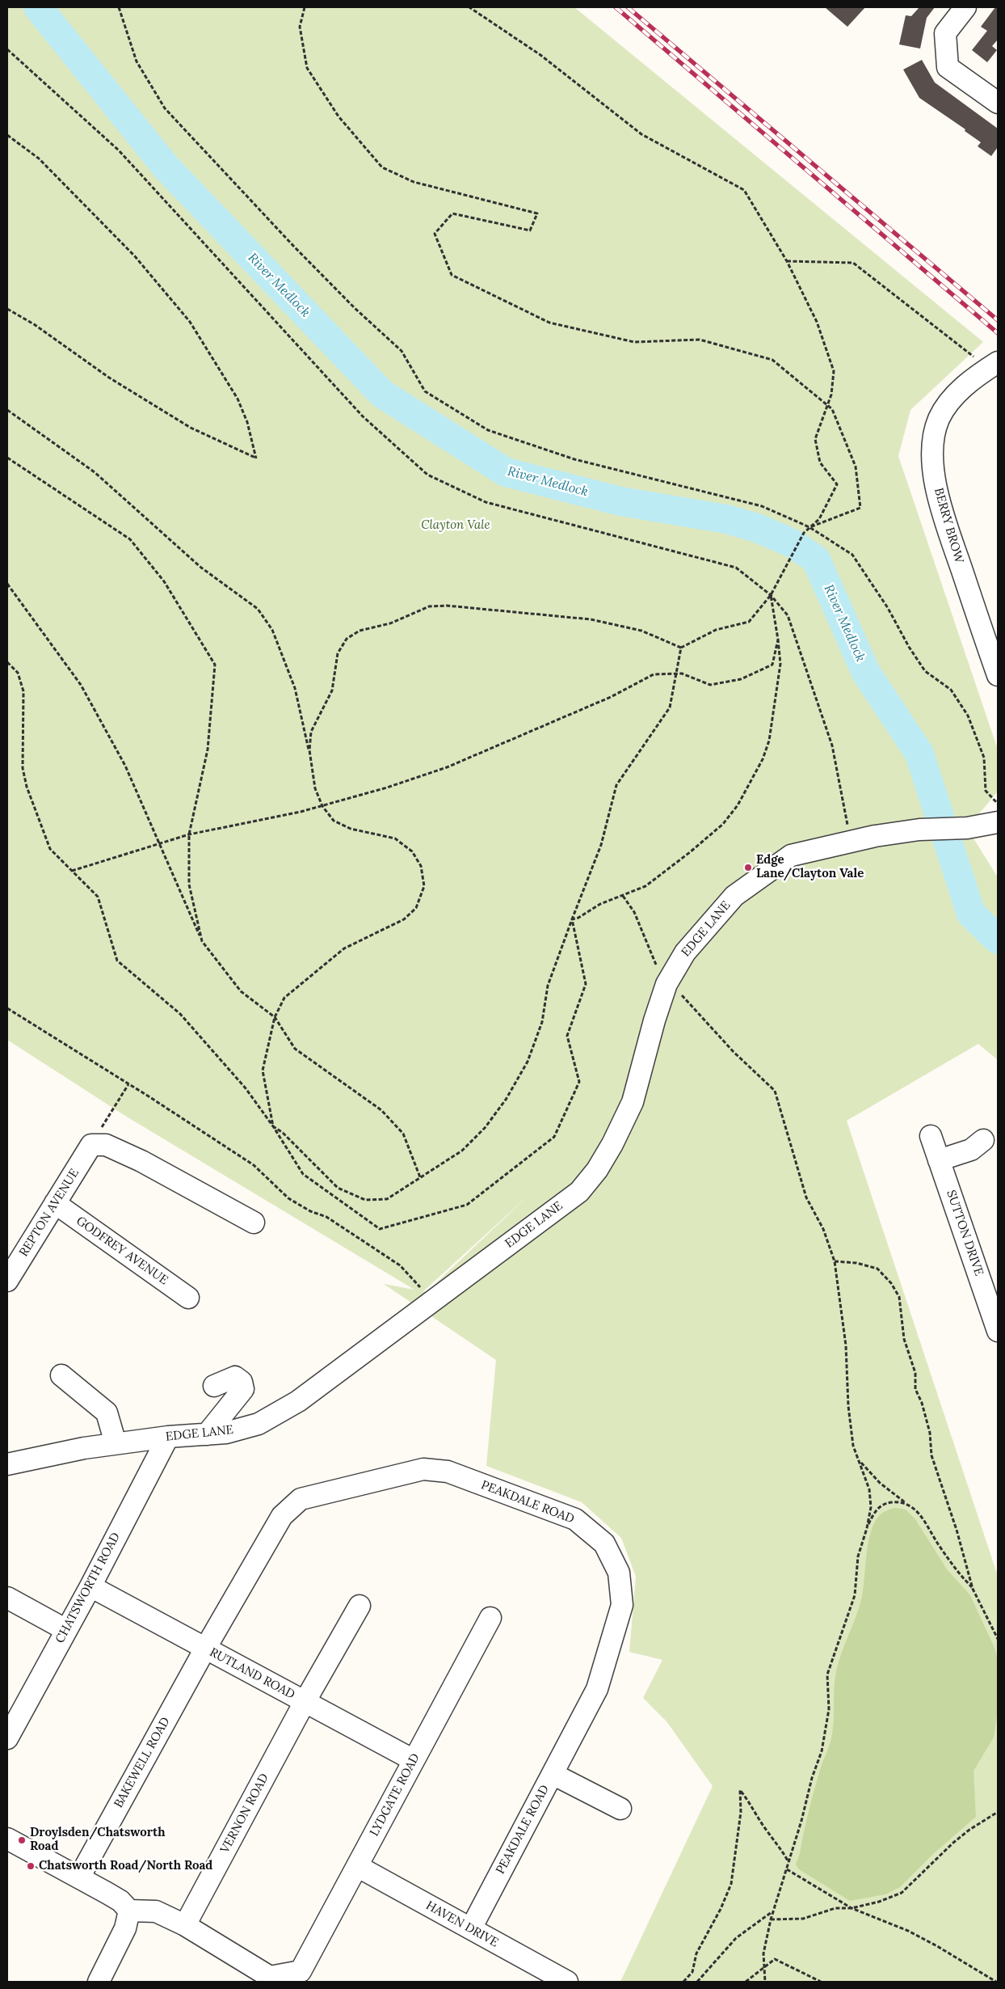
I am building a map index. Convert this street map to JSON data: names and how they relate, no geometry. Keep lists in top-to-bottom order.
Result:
{
  "streets": {
    "street": [
      "BERRY BROW",
      "EDGE LANE",
      "REPTON AVENUE",
      "SUTTON DRIVE",
      "GODFREY AVENUE",
      "PEAKDALE ROAD",
      "CHATSWORTH ROAD",
      "RUTLAND ROAD",
      "BAKEWELL ROAD",
      "LYDGATE ROAD",
      "VERNON ROAD",
      "HAVEN DRIVE"
    ]
  },
  "crossings": [
    ["EDGE LANE", "CHATSWORTH ROAD"],
    ["REPTON AVENUE", "GODFREY AVENUE"],
    ["PEAKDALE ROAD", "RUTLAND ROAD"],
    ["PEAKDALE ROAD", "BAKEWELL ROAD"],
    ["PEAKDALE ROAD", "HAVEN DRIVE"],
    ["CHATSWORTH ROAD", "RUTLAND ROAD"],
    ["RUTLAND ROAD", "BAKEWELL ROAD"],
    ["RUTLAND ROAD", "LYDGATE ROAD"],
    ["RUTLAND ROAD", "VERNON ROAD"],
    ["LYDGATE ROAD", "VERNON ROAD"],
    ["LYDGATE ROAD", "HAVEN DRIVE"]
  ],
  "water": ["River Medlock"],
  "parks": ["Clayton Vale"],
  "places": ["Edge Lane/Clayton Vale", "Droylsden/Chatsworth Road", "Chatsworth Road/North Road"]
}
